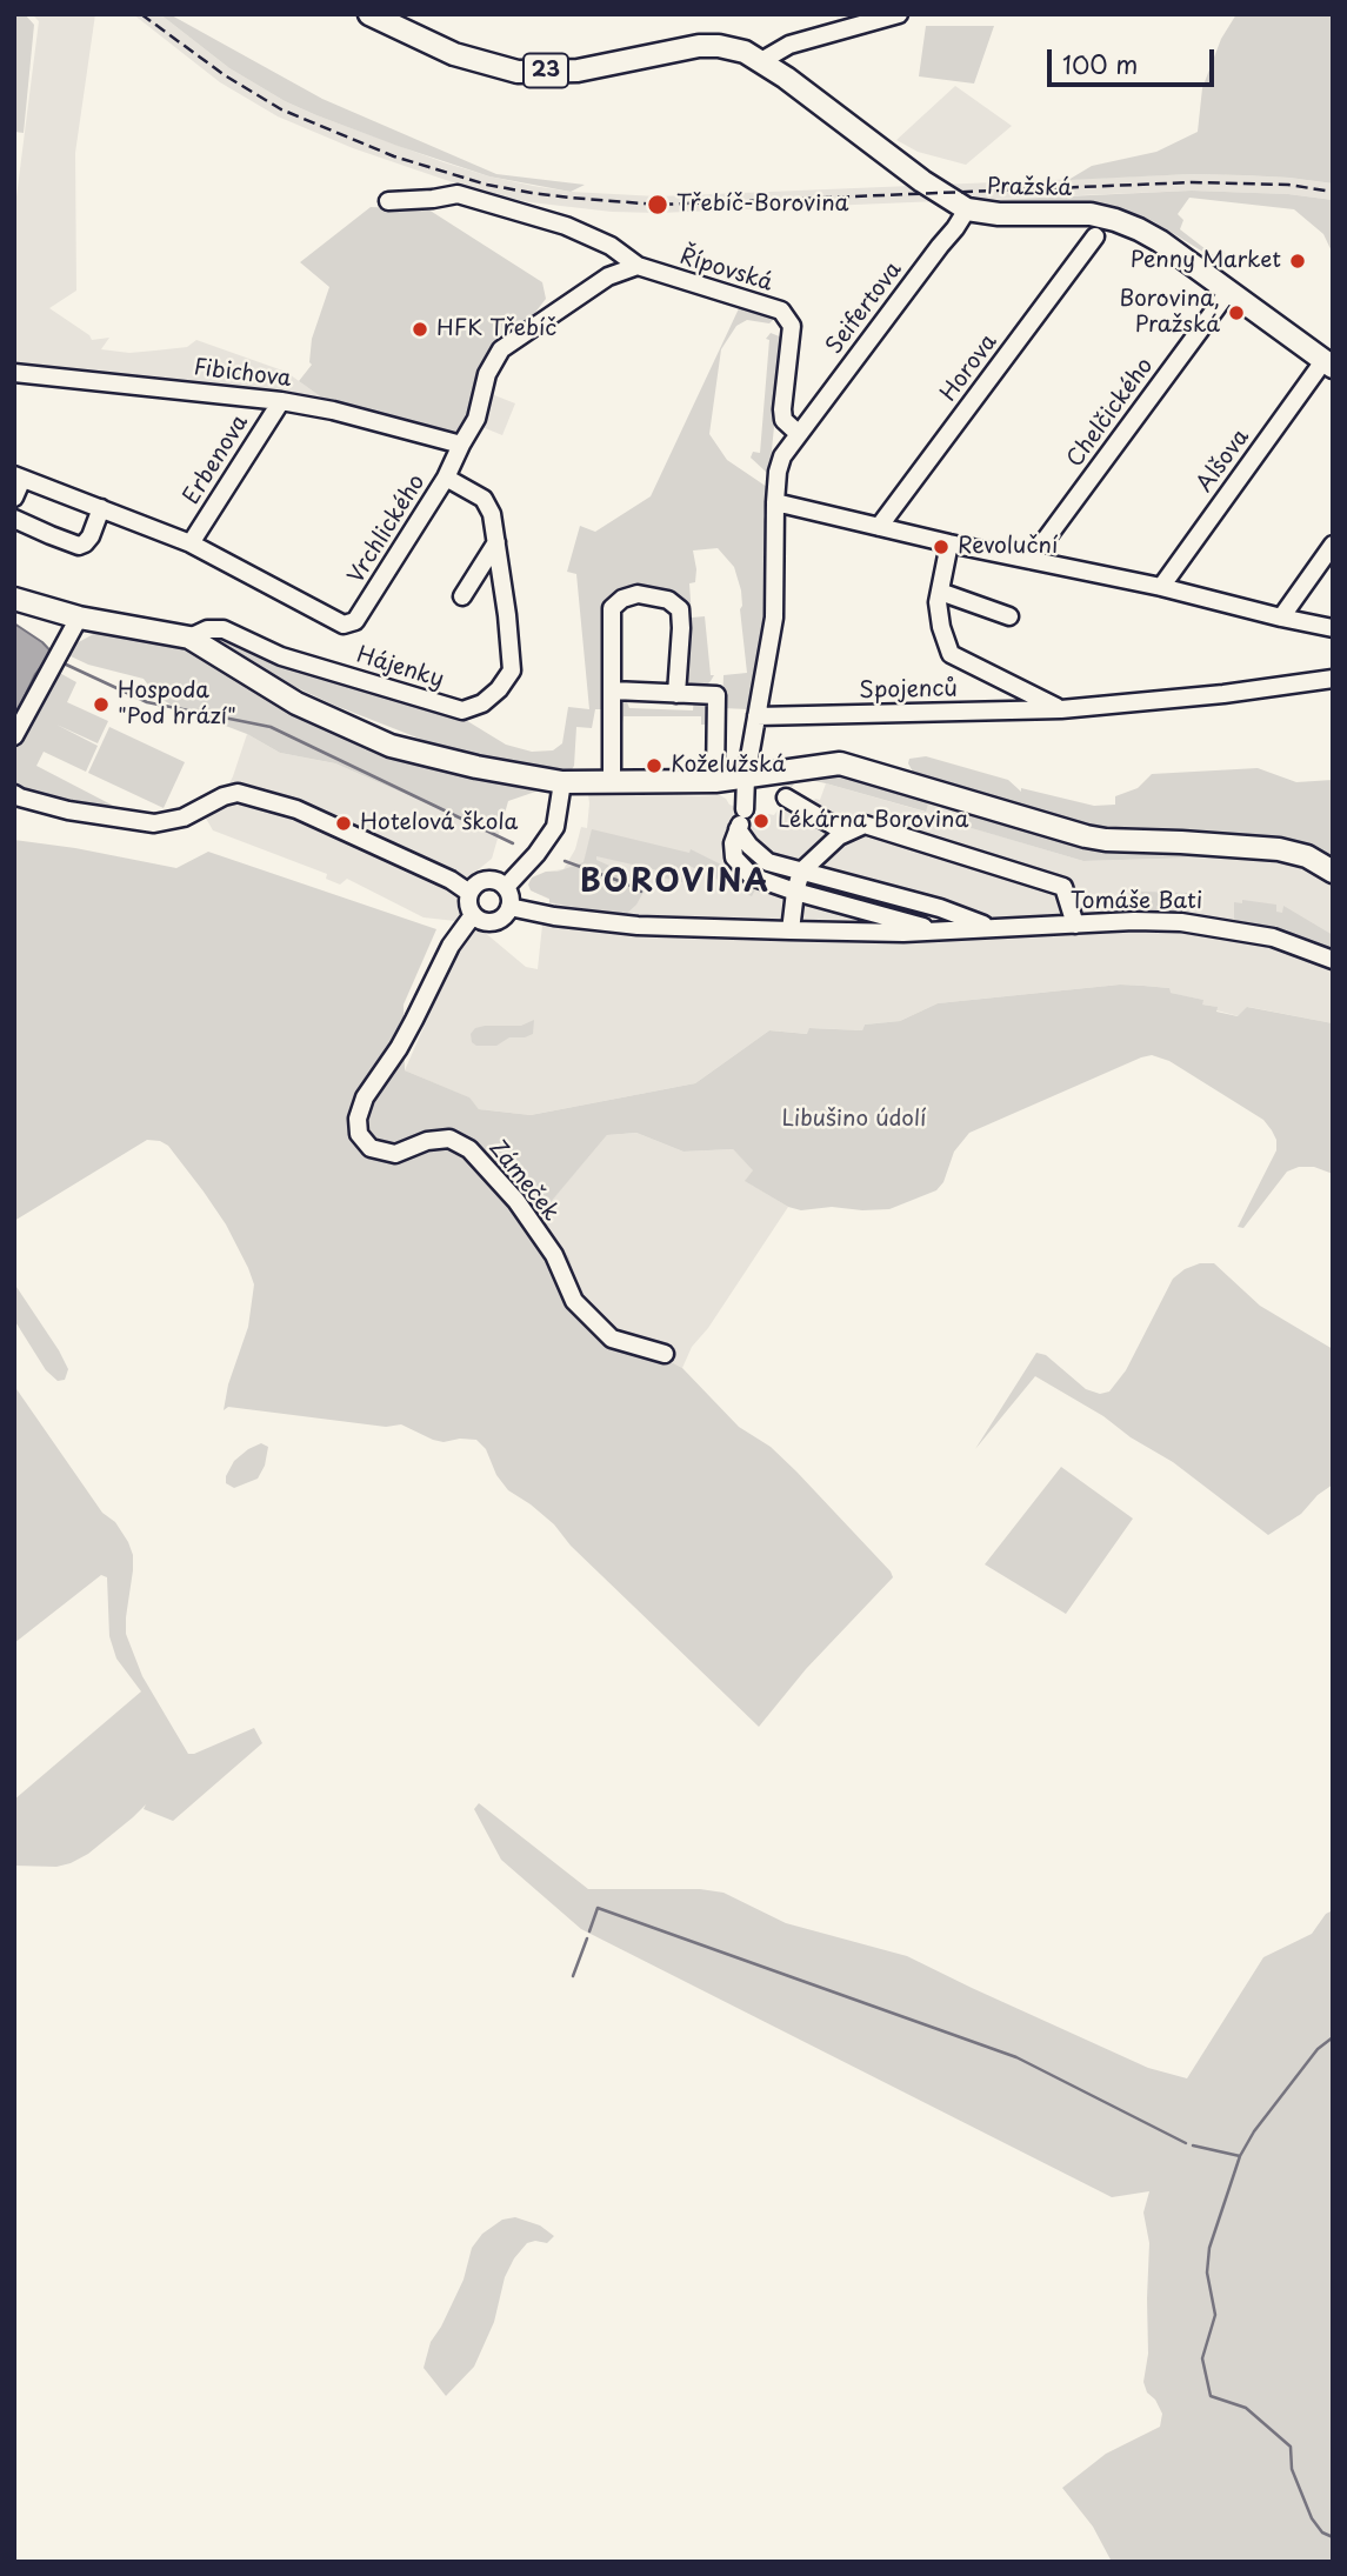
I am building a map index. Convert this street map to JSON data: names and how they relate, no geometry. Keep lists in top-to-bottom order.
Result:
{
  "streets": {
    "main road": ["23", "Pražská"],
    "street": [
      "Řípovská",
      "Seifertova",
      "Horova",
      "Fibichova",
      "Chelčického",
      "Erbenova",
      "Alšova",
      "Vrchlického",
      "Hájenky",
      "Spojenců",
      "Tomáše Bati",
      "Zámeček"
    ]
  },
  "crossings": [
    ["Pražská", "Seifertova"],
    ["Pražská", "Chelčického"],
    ["Pražská", "Alšova"],
    ["Řípovská", "Seifertova"],
    ["Řípovská", "Vrchlického"],
    ["Fibichova", "Erbenova"],
    ["Fibichova", "Vrchlického"],
    ["Erbenova", "Vrchlického"],
    ["Vrchlického", "Hájenky"],
    ["Tomáše Bati", "Zámeček"]
  ],
  "districts": ["BOROVINA"],
  "parks": ["Libušino údolí"],
  "places": [
    "Třebíč-Borovina",
    "Penny Market",
    "Borovina, Pražská",
    "HFK Třebíč",
    "Revoluční",
    "Hospoda \"Pod hrází\"",
    "Koželužská",
    "Lékárna Borovina",
    "Hotelová škola"
  ],
  "scale_bar": "100 m"
}
